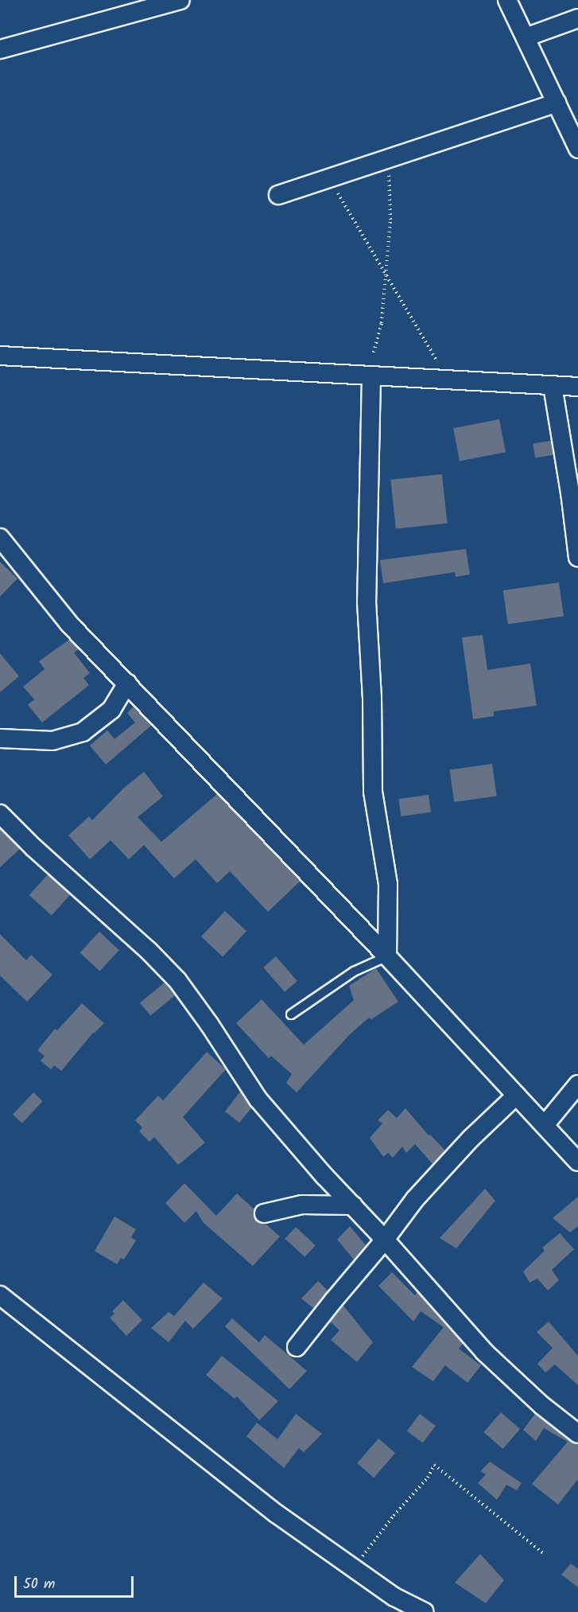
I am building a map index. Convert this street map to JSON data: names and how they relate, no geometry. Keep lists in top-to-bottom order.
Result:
{
  "scale_bar": "50 m"
}
